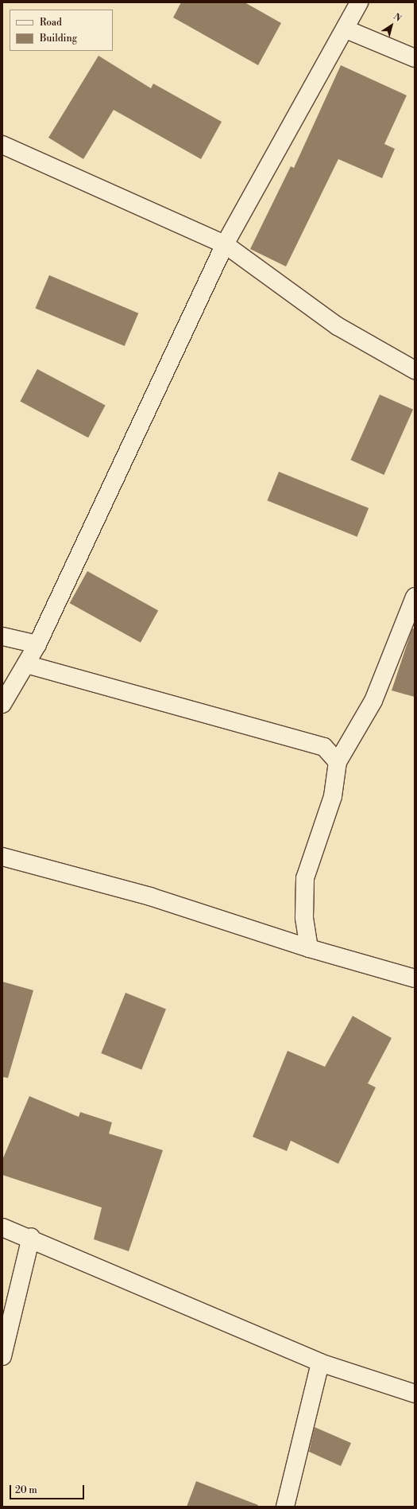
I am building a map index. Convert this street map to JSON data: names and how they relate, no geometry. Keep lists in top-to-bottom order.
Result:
{
  "legend": ["Road", "Building"],
  "scale_bar": "20 m",
  "north": "top right"
}
